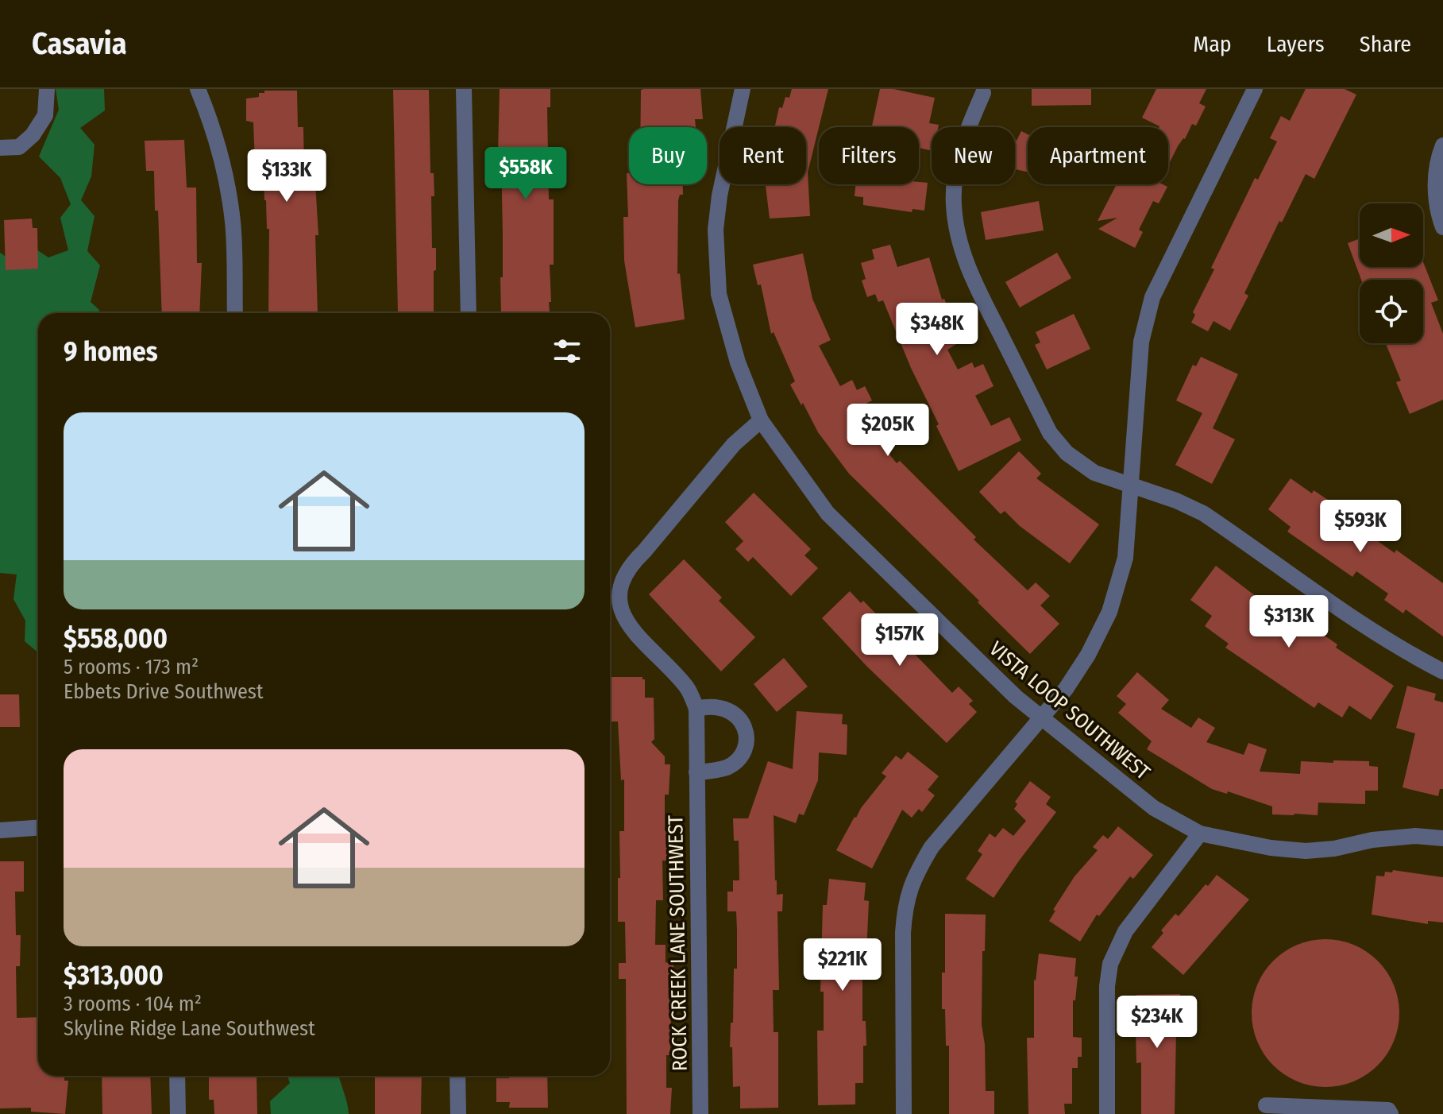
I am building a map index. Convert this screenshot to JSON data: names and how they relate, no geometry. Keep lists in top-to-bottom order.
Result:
{
  "streets": {
    "street": ["VISTA LOOP SOUTHWEST", "ROCK CREEK LANE SOUTHWEST"]
  },
  "crossings": [
    ["VISTA LOOP SOUTHWEST", "ROCK CREEK LANE SOUTHWEST"]
  ],
  "north": "right",
  "page": {
    "header": "Casavia",
    "nav": ["Map", "Layers", "Share"],
    "chip": [
      "Buy",
      "Rent",
      "Filters",
      "New",
      "Apartment"
    ],
    "price": [
      "$558K",
      "$133K",
      "$348K",
      "$205K",
      "$593K",
      "$313K",
      "$157K",
      "$221K",
      "$234K"
    ],
    "heading": "9 homes",
    "list": [
      {
        "name": "$558,000",
        "note": "5 rooms · 173 m² · Ebbets Drive Southwest"
      },
      {
        "name": "$313,000",
        "note": "3 rooms · 104 m² · Skyline Ridge Lane Southwest"
      }
    ]
  }
}
